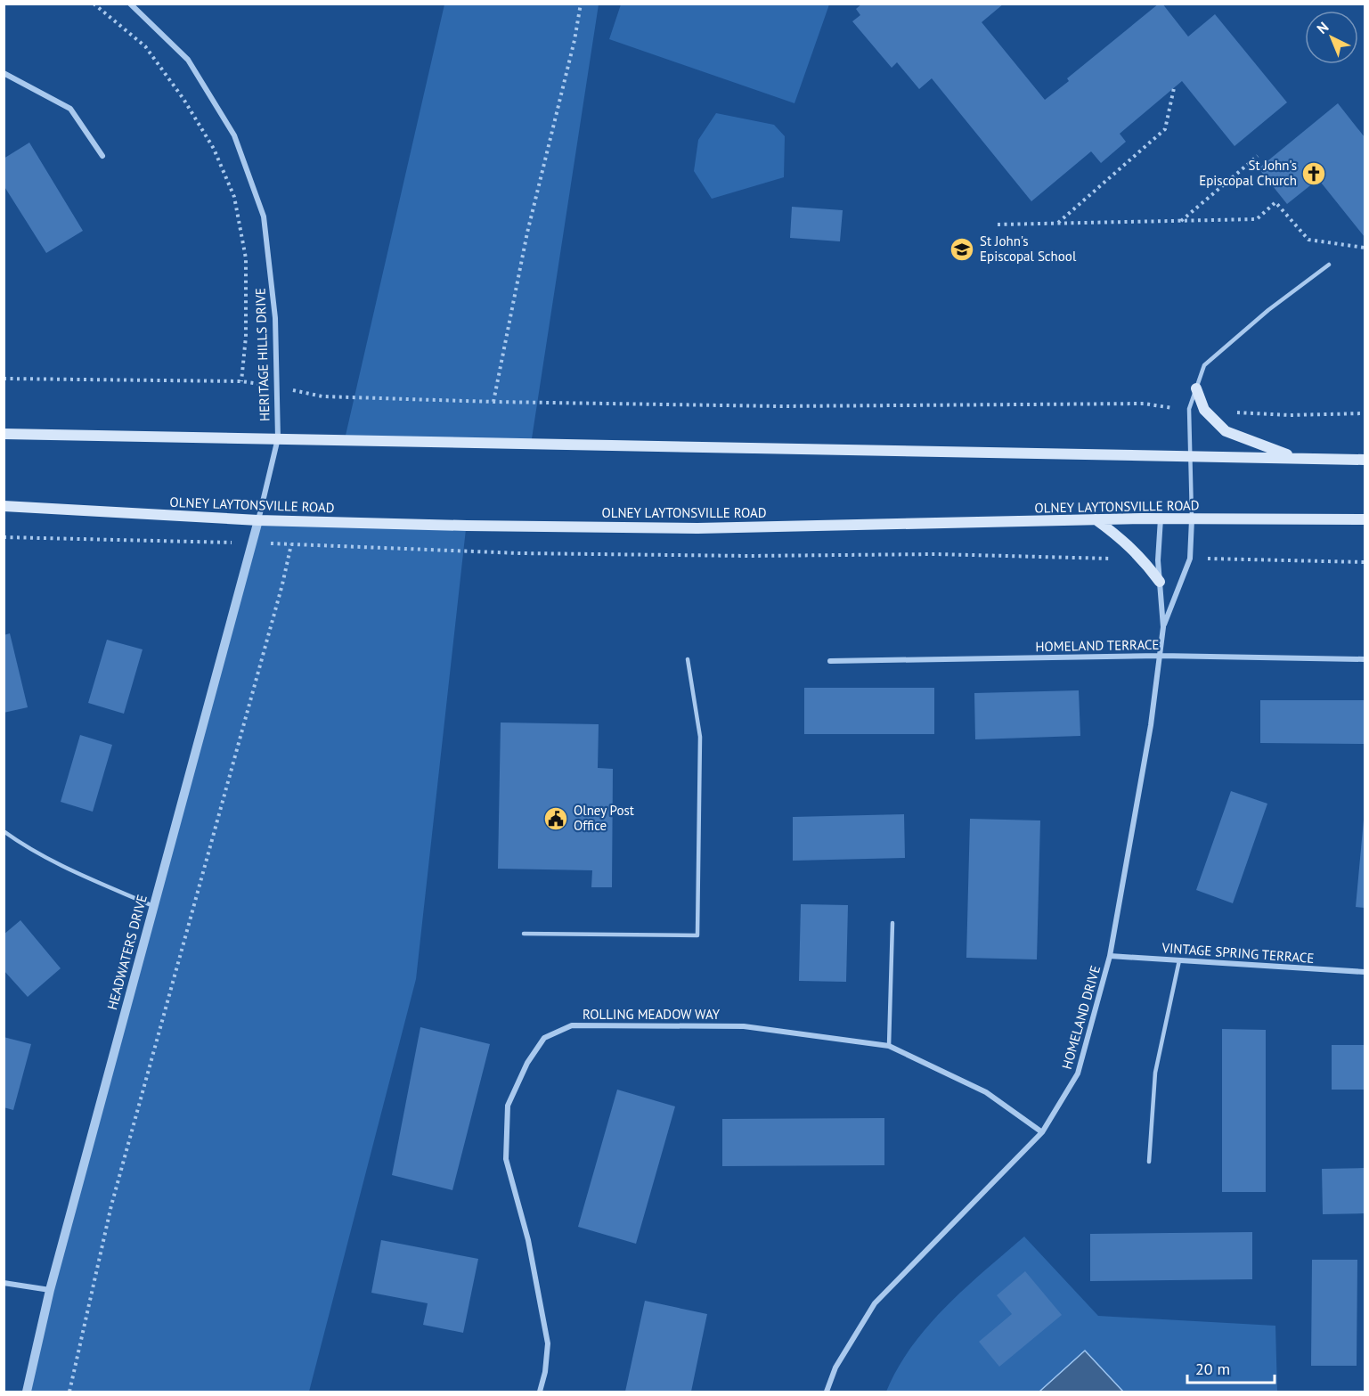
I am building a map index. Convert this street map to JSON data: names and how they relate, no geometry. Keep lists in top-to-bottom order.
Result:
{
  "streets": {
    "main road": ["OLNEY LAYTONSVILLE ROAD"],
    "street": [
      "HERITAGE HILLS DRIVE",
      "HOMELAND TERRACE",
      "HEADWATERS DRIVE",
      "VINTAGE SPRING TERRACE",
      "ROLLING MEADOW WAY",
      "HOMELAND DRIVE"
    ]
  },
  "crossings": [
    ["HERITAGE HILLS DRIVE", "OLNEY LAYTONSVILLE ROAD"],
    ["HERITAGE HILLS DRIVE", "HEADWATERS DRIVE"],
    ["OLNEY LAYTONSVILLE ROAD", "HEADWATERS DRIVE"],
    ["OLNEY LAYTONSVILLE ROAD", "HOMELAND DRIVE"],
    ["HOMELAND TERRACE", "HOMELAND DRIVE"],
    ["VINTAGE SPRING TERRACE", "HOMELAND DRIVE"],
    ["ROLLING MEADOW WAY", "HOMELAND DRIVE"]
  ],
  "places": {
    "church": ["St John's Episcopal Church"],
    "school or university": ["St John's Episcopal School"],
    "public building": ["Olney Post Office"]
  },
  "scale_bar": "20 m",
  "north": "top left"
}
